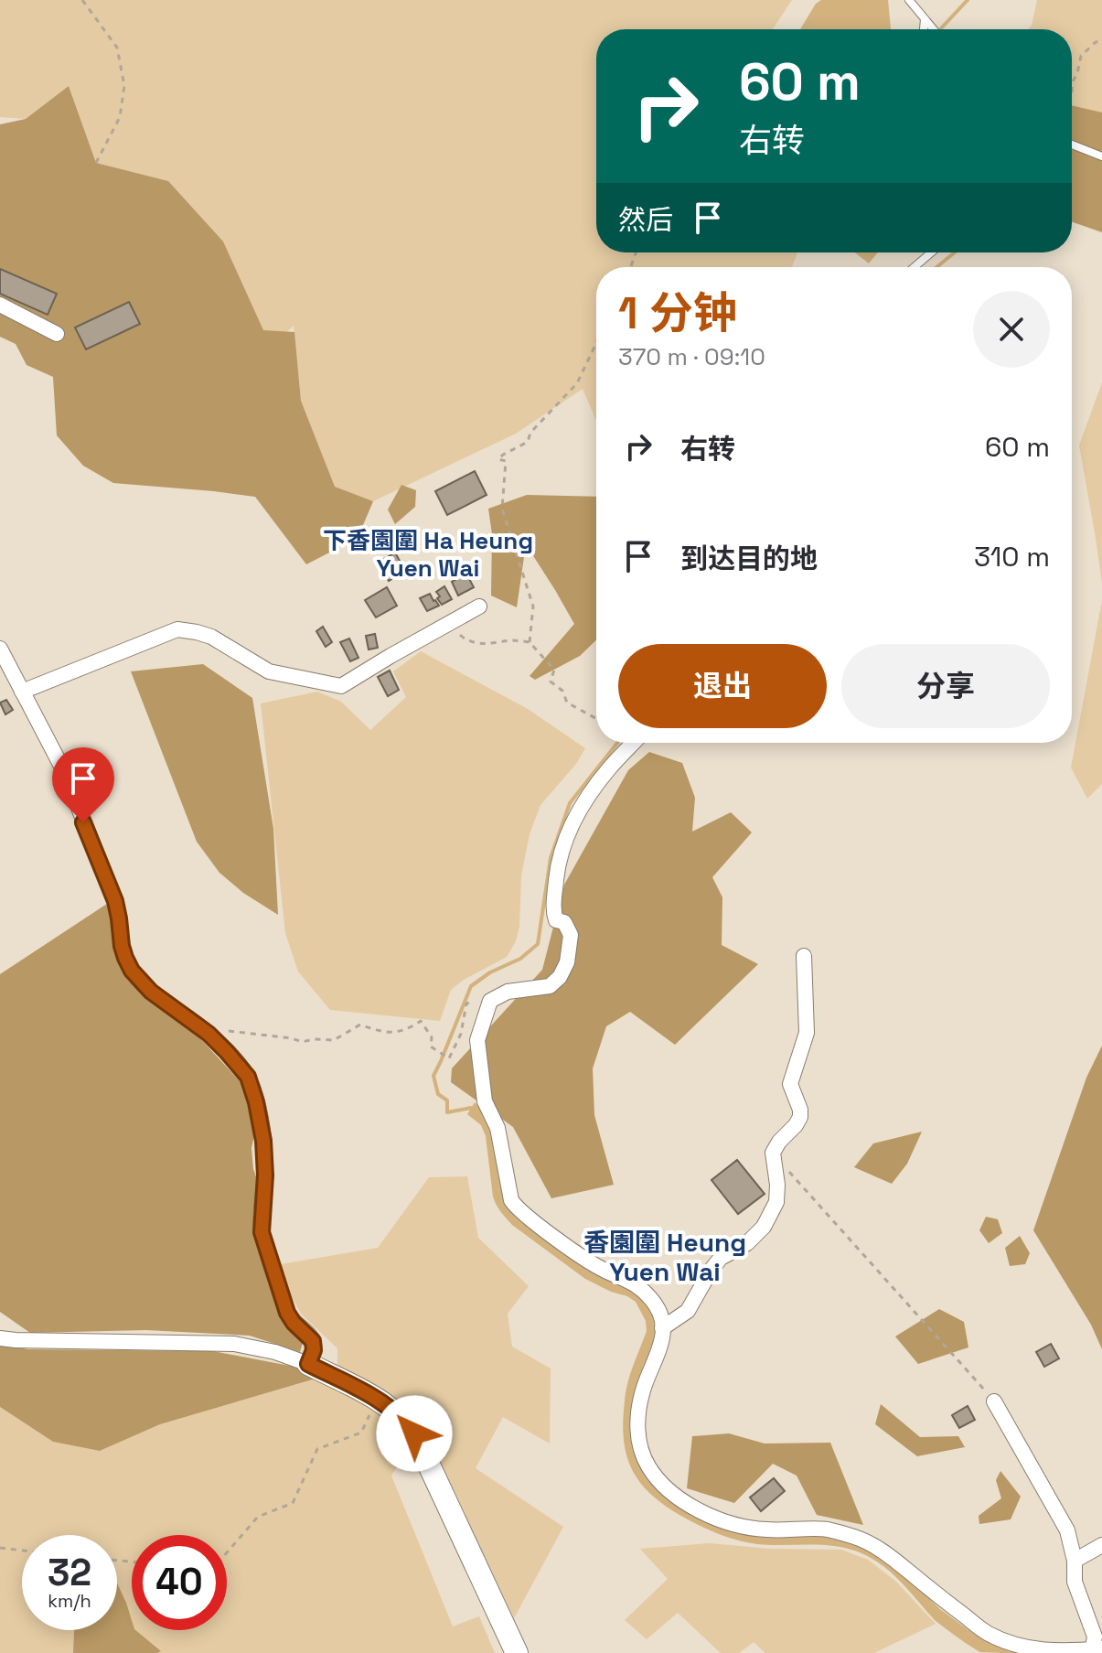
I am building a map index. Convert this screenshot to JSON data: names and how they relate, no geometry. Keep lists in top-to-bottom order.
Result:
{
  "districts": ["下香園圍 Ha Heung Yuen Wai", "香園圍 Heung Yuen Wai"],
  "page": {
    "turn": ["60 m", "右转"],
    "then": "然后",
    "heading": ["1 分钟", "370 m · 09:10"],
    "list": [
      {
        "name": "右转",
        "value": "60 m"
      },
      {
        "name": "到达目的地",
        "value": "310 m"
      }
    ],
    "buttons": ["退出", "分享"],
    "speed": "32 km/h",
    "limit": "40"
  }
}
